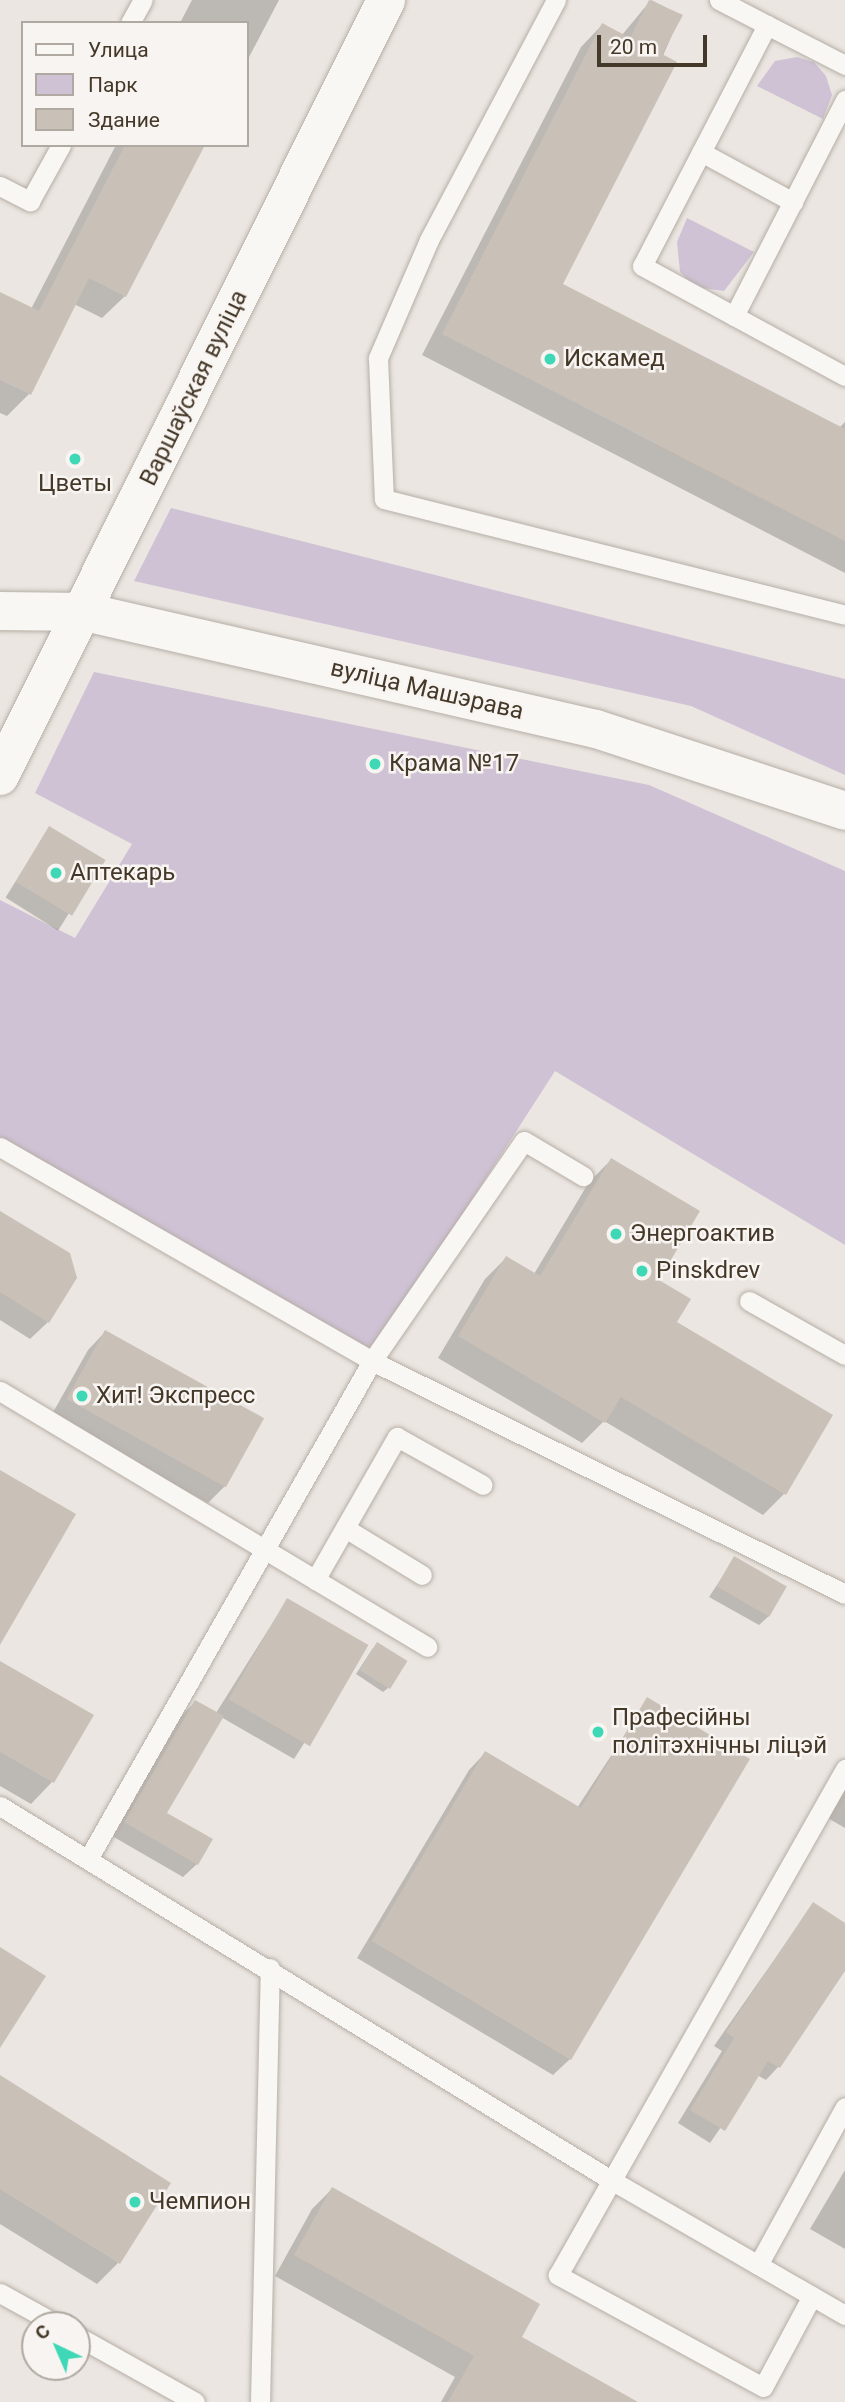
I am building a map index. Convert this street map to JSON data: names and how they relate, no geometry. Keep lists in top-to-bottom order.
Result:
{
  "streets": {
    "street": ["Варшаўская вуліца", "вуліца Машэрава"]
  },
  "crossings": [
    ["Варшаўская вуліца", "вуліца Машэрава"]
  ],
  "places": [
    "Искамед",
    "Цветы",
    "Крама №17",
    "Аптекарь",
    "Энергоактив",
    "Pinskdrev",
    "Хит! Экспресс",
    "Прафесійны політэхнічны ліцэй",
    "Чемпион"
  ],
  "legend": ["Улица", "Парк", "Здание"],
  "scale_bar": "20 m",
  "north": "top left"
}
